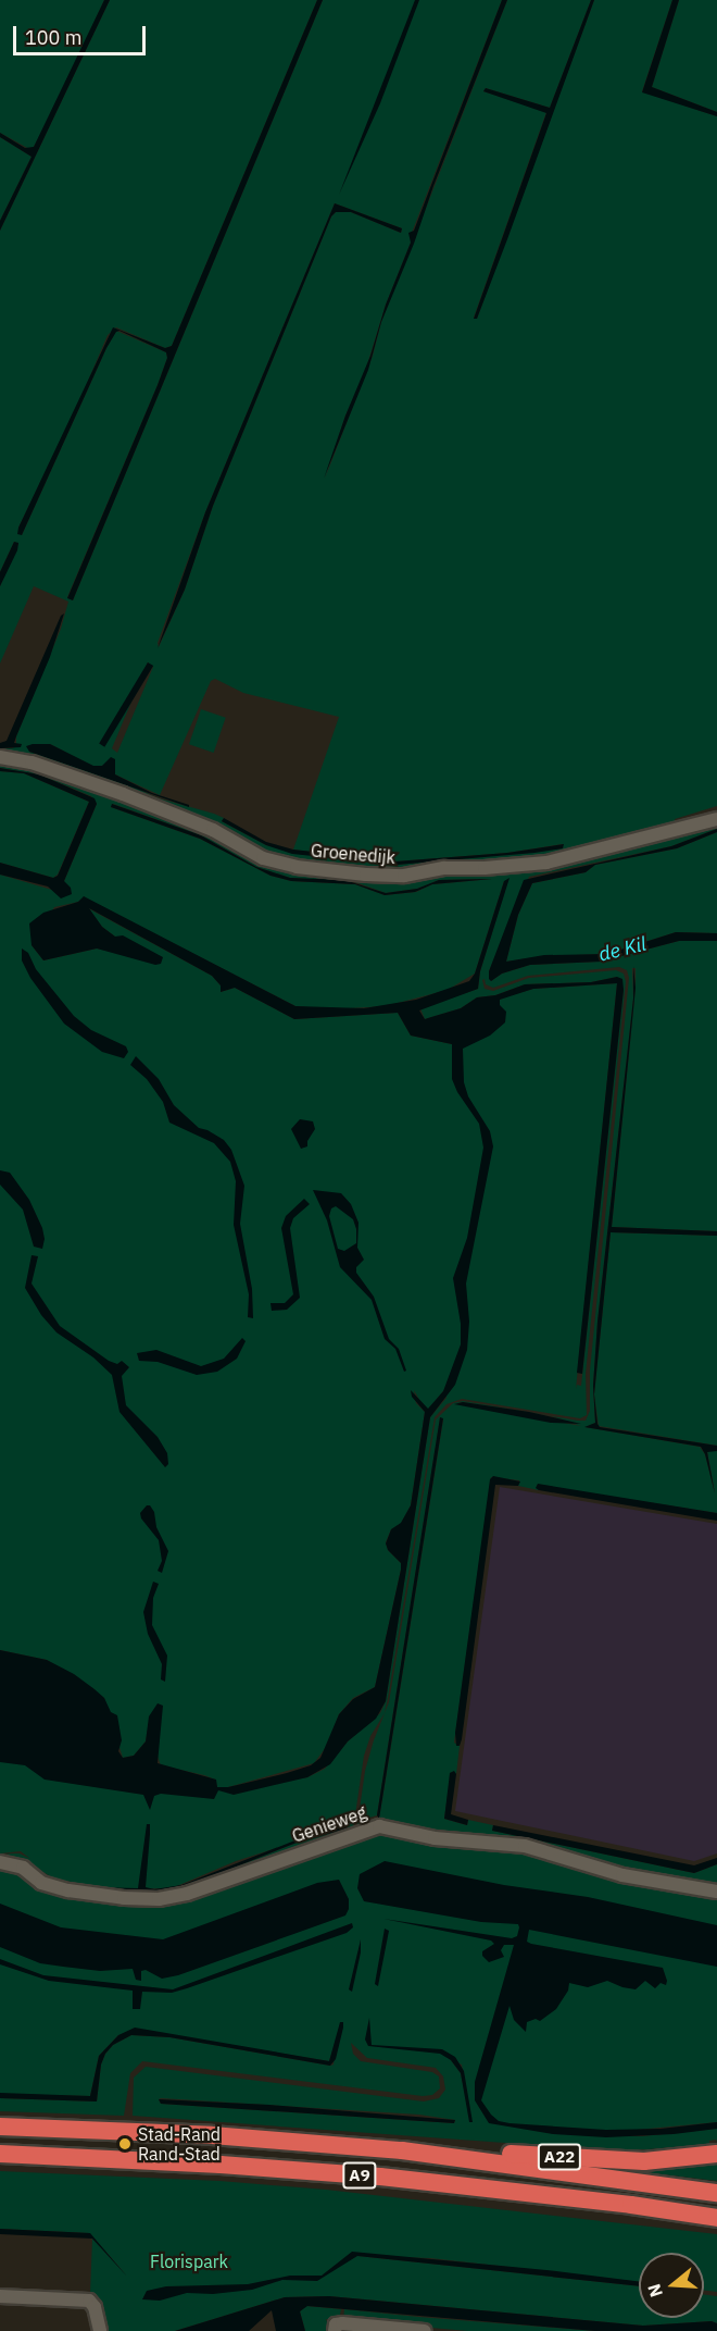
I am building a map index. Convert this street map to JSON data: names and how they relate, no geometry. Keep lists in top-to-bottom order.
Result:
{
  "streets": {
    "highway": ["A22", "A9"],
    "street": ["Groenedijk", "Genieweg"]
  },
  "crossings": [
    ["A22", "A9"]
  ],
  "water": ["de Kil"],
  "parks": ["Florispark"],
  "places": ["Stad-Rand Rand-Stad"],
  "scale_bar": "100 m",
  "north": "left"
}
